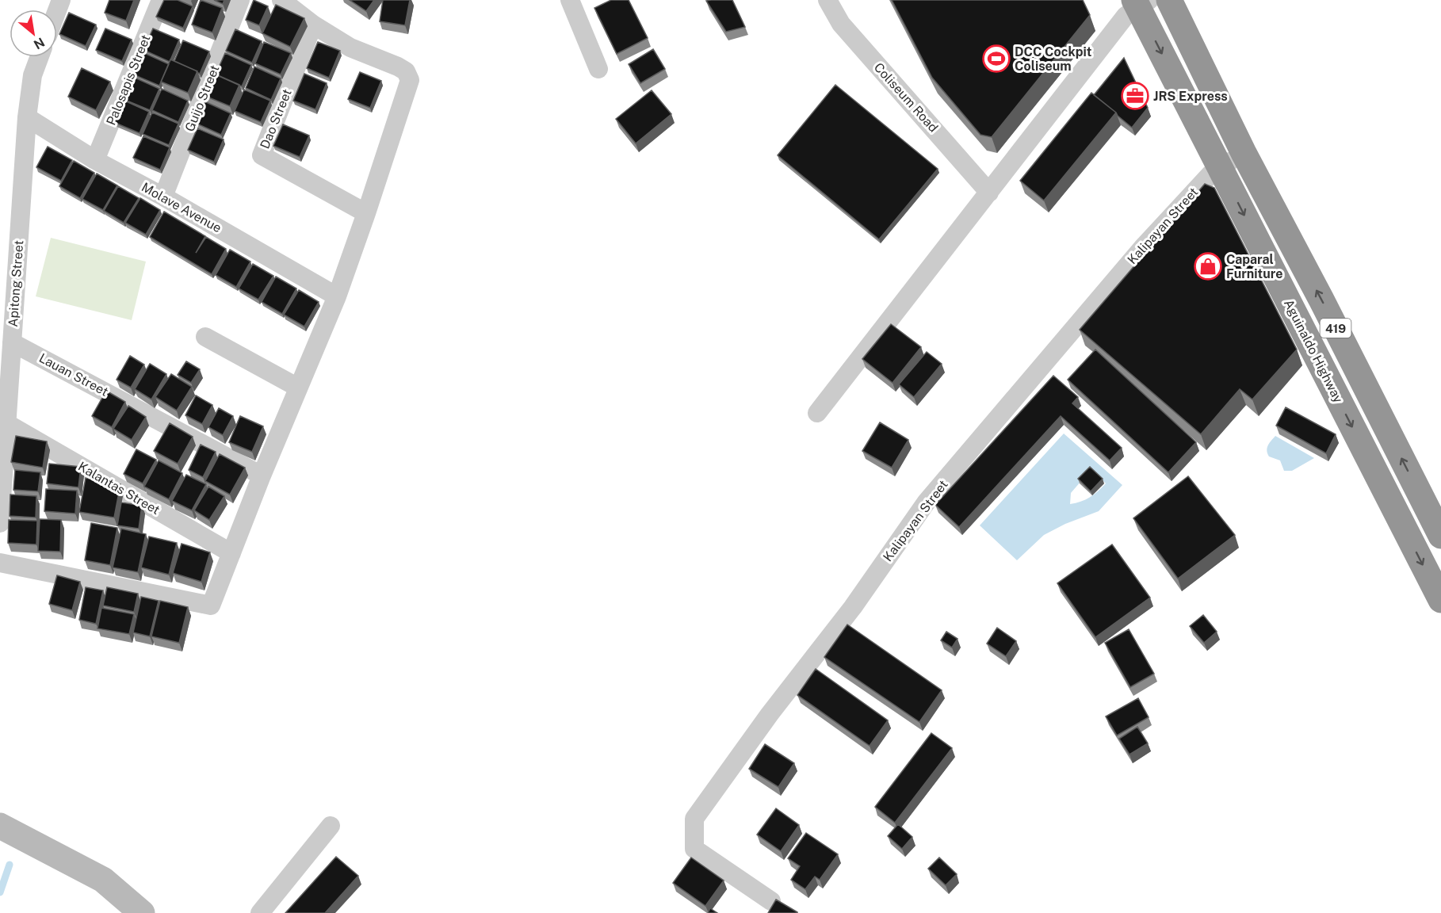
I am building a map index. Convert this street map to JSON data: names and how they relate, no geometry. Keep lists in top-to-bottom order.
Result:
{
  "streets": {
    "highway": ["419", "Aguinaldo Highway"],
    "street": [
      "Palosapis Street",
      "Coliseum Road",
      "Guijo Street",
      "Dao Street",
      "Molave Avenue",
      "Kalipayan Street",
      "Apitong Street",
      "Lauan Street",
      "Kalantas Street"
    ]
  },
  "crossings": [
    ["Palosapis Street", "Molave Avenue"],
    ["Guijo Street", "Molave Avenue"],
    ["Molave Avenue", "Apitong Street"],
    ["Kalipayan Street", "419"],
    ["Kalipayan Street", "Aguinaldo Highway"],
    ["Apitong Street", "Lauan Street"],
    ["Apitong Street", "Kalantas Street"]
  ],
  "places": {
    "sports": ["DCC Cockpit Coliseum"],
    "office": ["JRS Express"],
    "shop": ["Caparal Furniture"]
  },
  "north": "bottom right"
}
